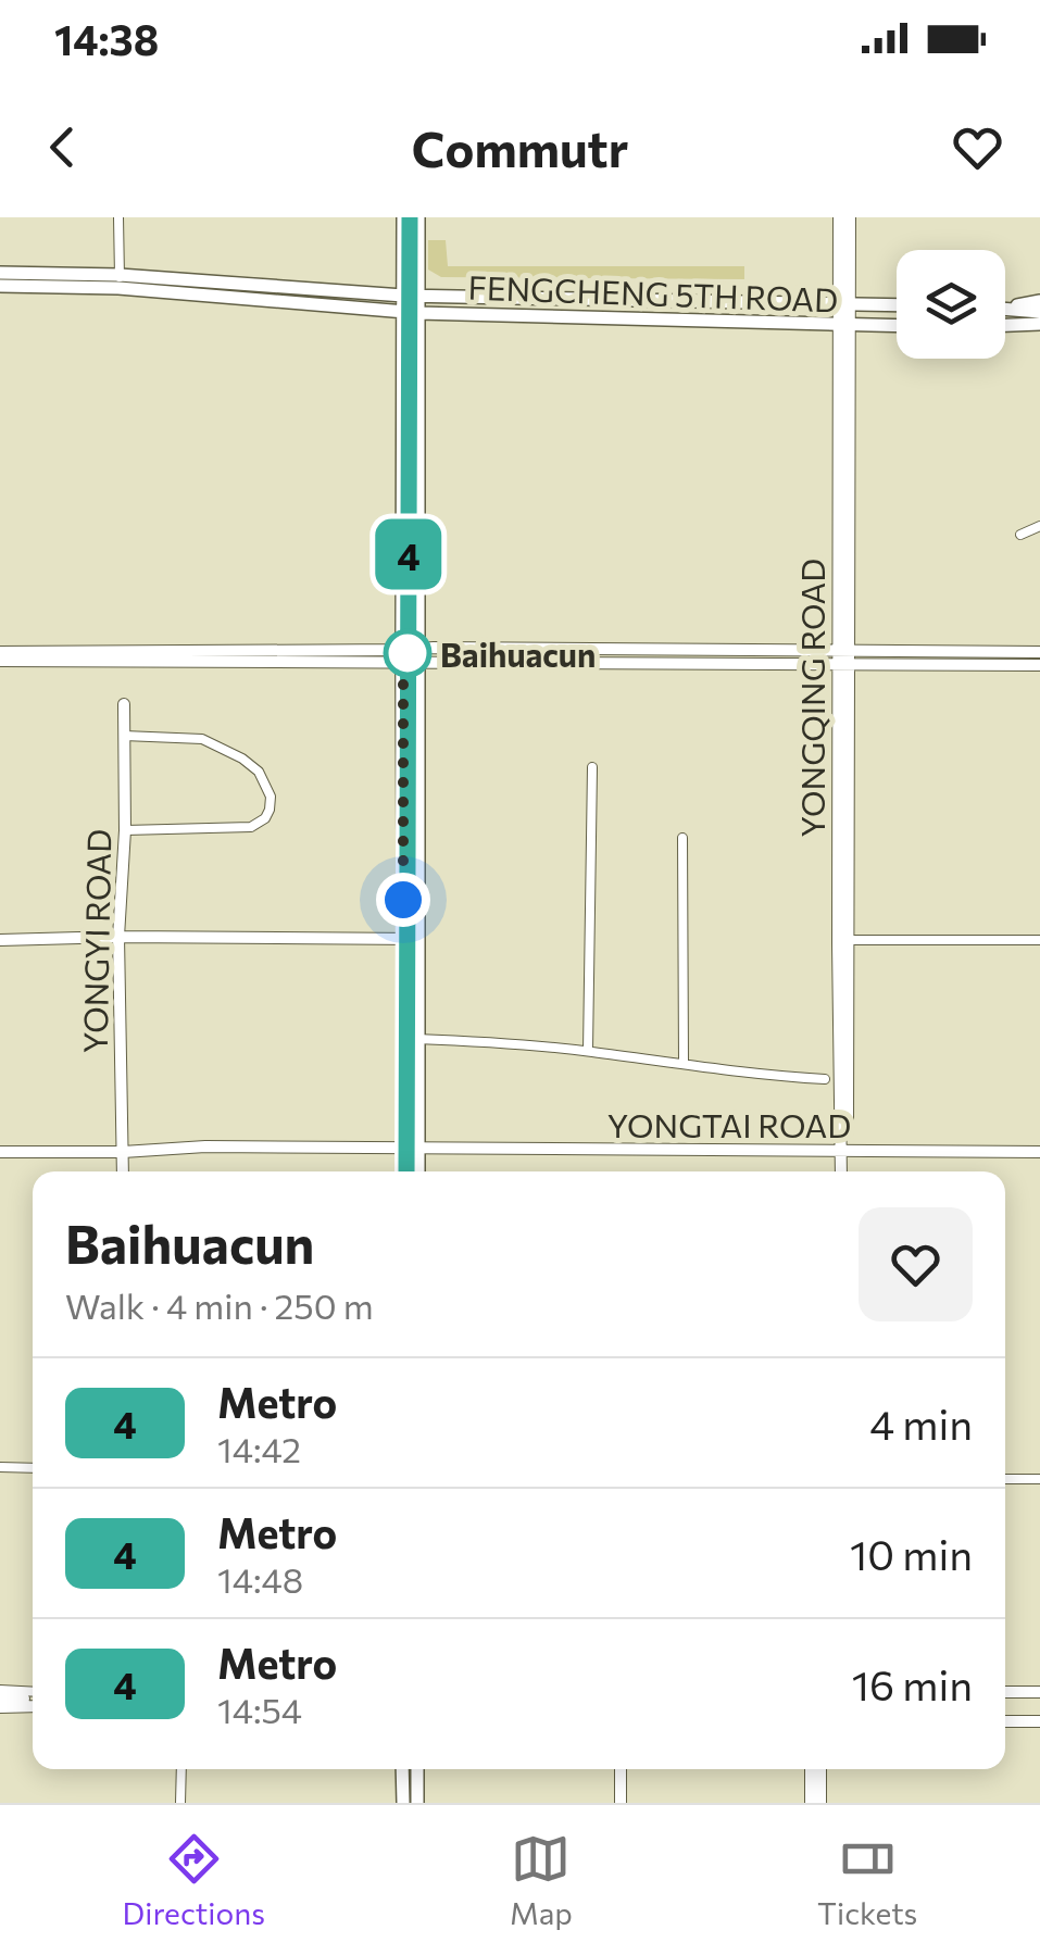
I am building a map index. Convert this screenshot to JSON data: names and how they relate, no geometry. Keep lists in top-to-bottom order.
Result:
{
  "streets": {
    "main road": ["FENGCHENG 5TH ROAD"],
    "street": ["YONGQING ROAD", "YONGYI ROAD", "YONGTAI ROAD"]
  },
  "crossings": [
    ["FENGCHENG 5TH ROAD", "YONGQING ROAD"],
    ["YONGQING ROAD", "YONGTAI ROAD"],
    ["YONGYI ROAD", "YONGTAI ROAD"]
  ],
  "places": ["Baihuacun"],
  "lines": ["metro line 4"],
  "page": {
    "status": "14:38",
    "header": "Commutr",
    "on_map": "4",
    "heading": ["Baihuacun", "Walk · 4 min · 250 m"],
    "list": [
      {
        "mark": "4",
        "name": "Metro",
        "note": "14:42",
        "value": "4 min"
      },
      {
        "mark": "4",
        "name": "Metro",
        "note": "14:48",
        "value": "10 min"
      },
      {
        "mark": "4",
        "name": "Metro",
        "note": "14:54",
        "value": "16 min"
      }
    ],
    "tabs": ["Directions", "Map", "Tickets"]
  }
}
